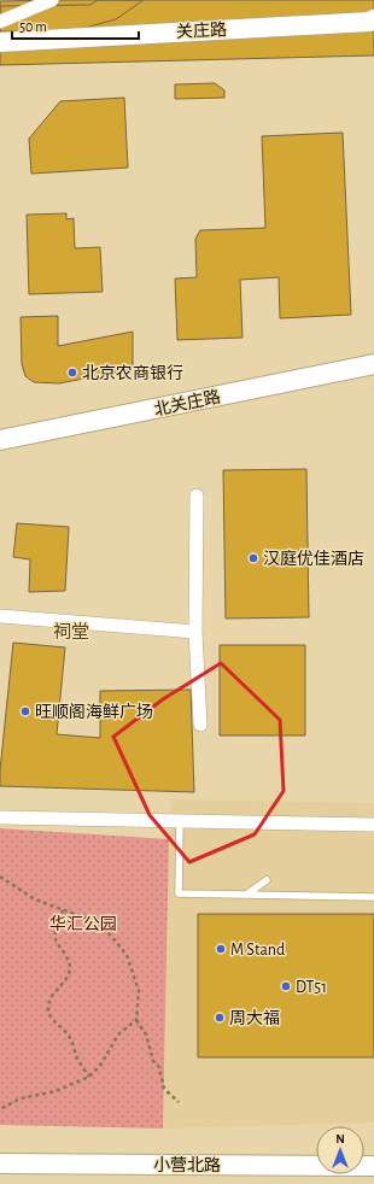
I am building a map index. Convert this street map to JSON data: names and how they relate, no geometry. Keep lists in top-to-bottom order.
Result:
{
  "streets": {
    "street": ["关庄路", "北关庄路", "小营北路"]
  },
  "districts": ["祠堂"],
  "parks": ["华汇公园"],
  "places": [
    "北京农商银行",
    "汉庭优佳酒店",
    "旺顺阁海鲜广场",
    "M Stand",
    "DT51",
    "周大福"
  ],
  "scale_bar": "50 m",
  "north": "top"
}
